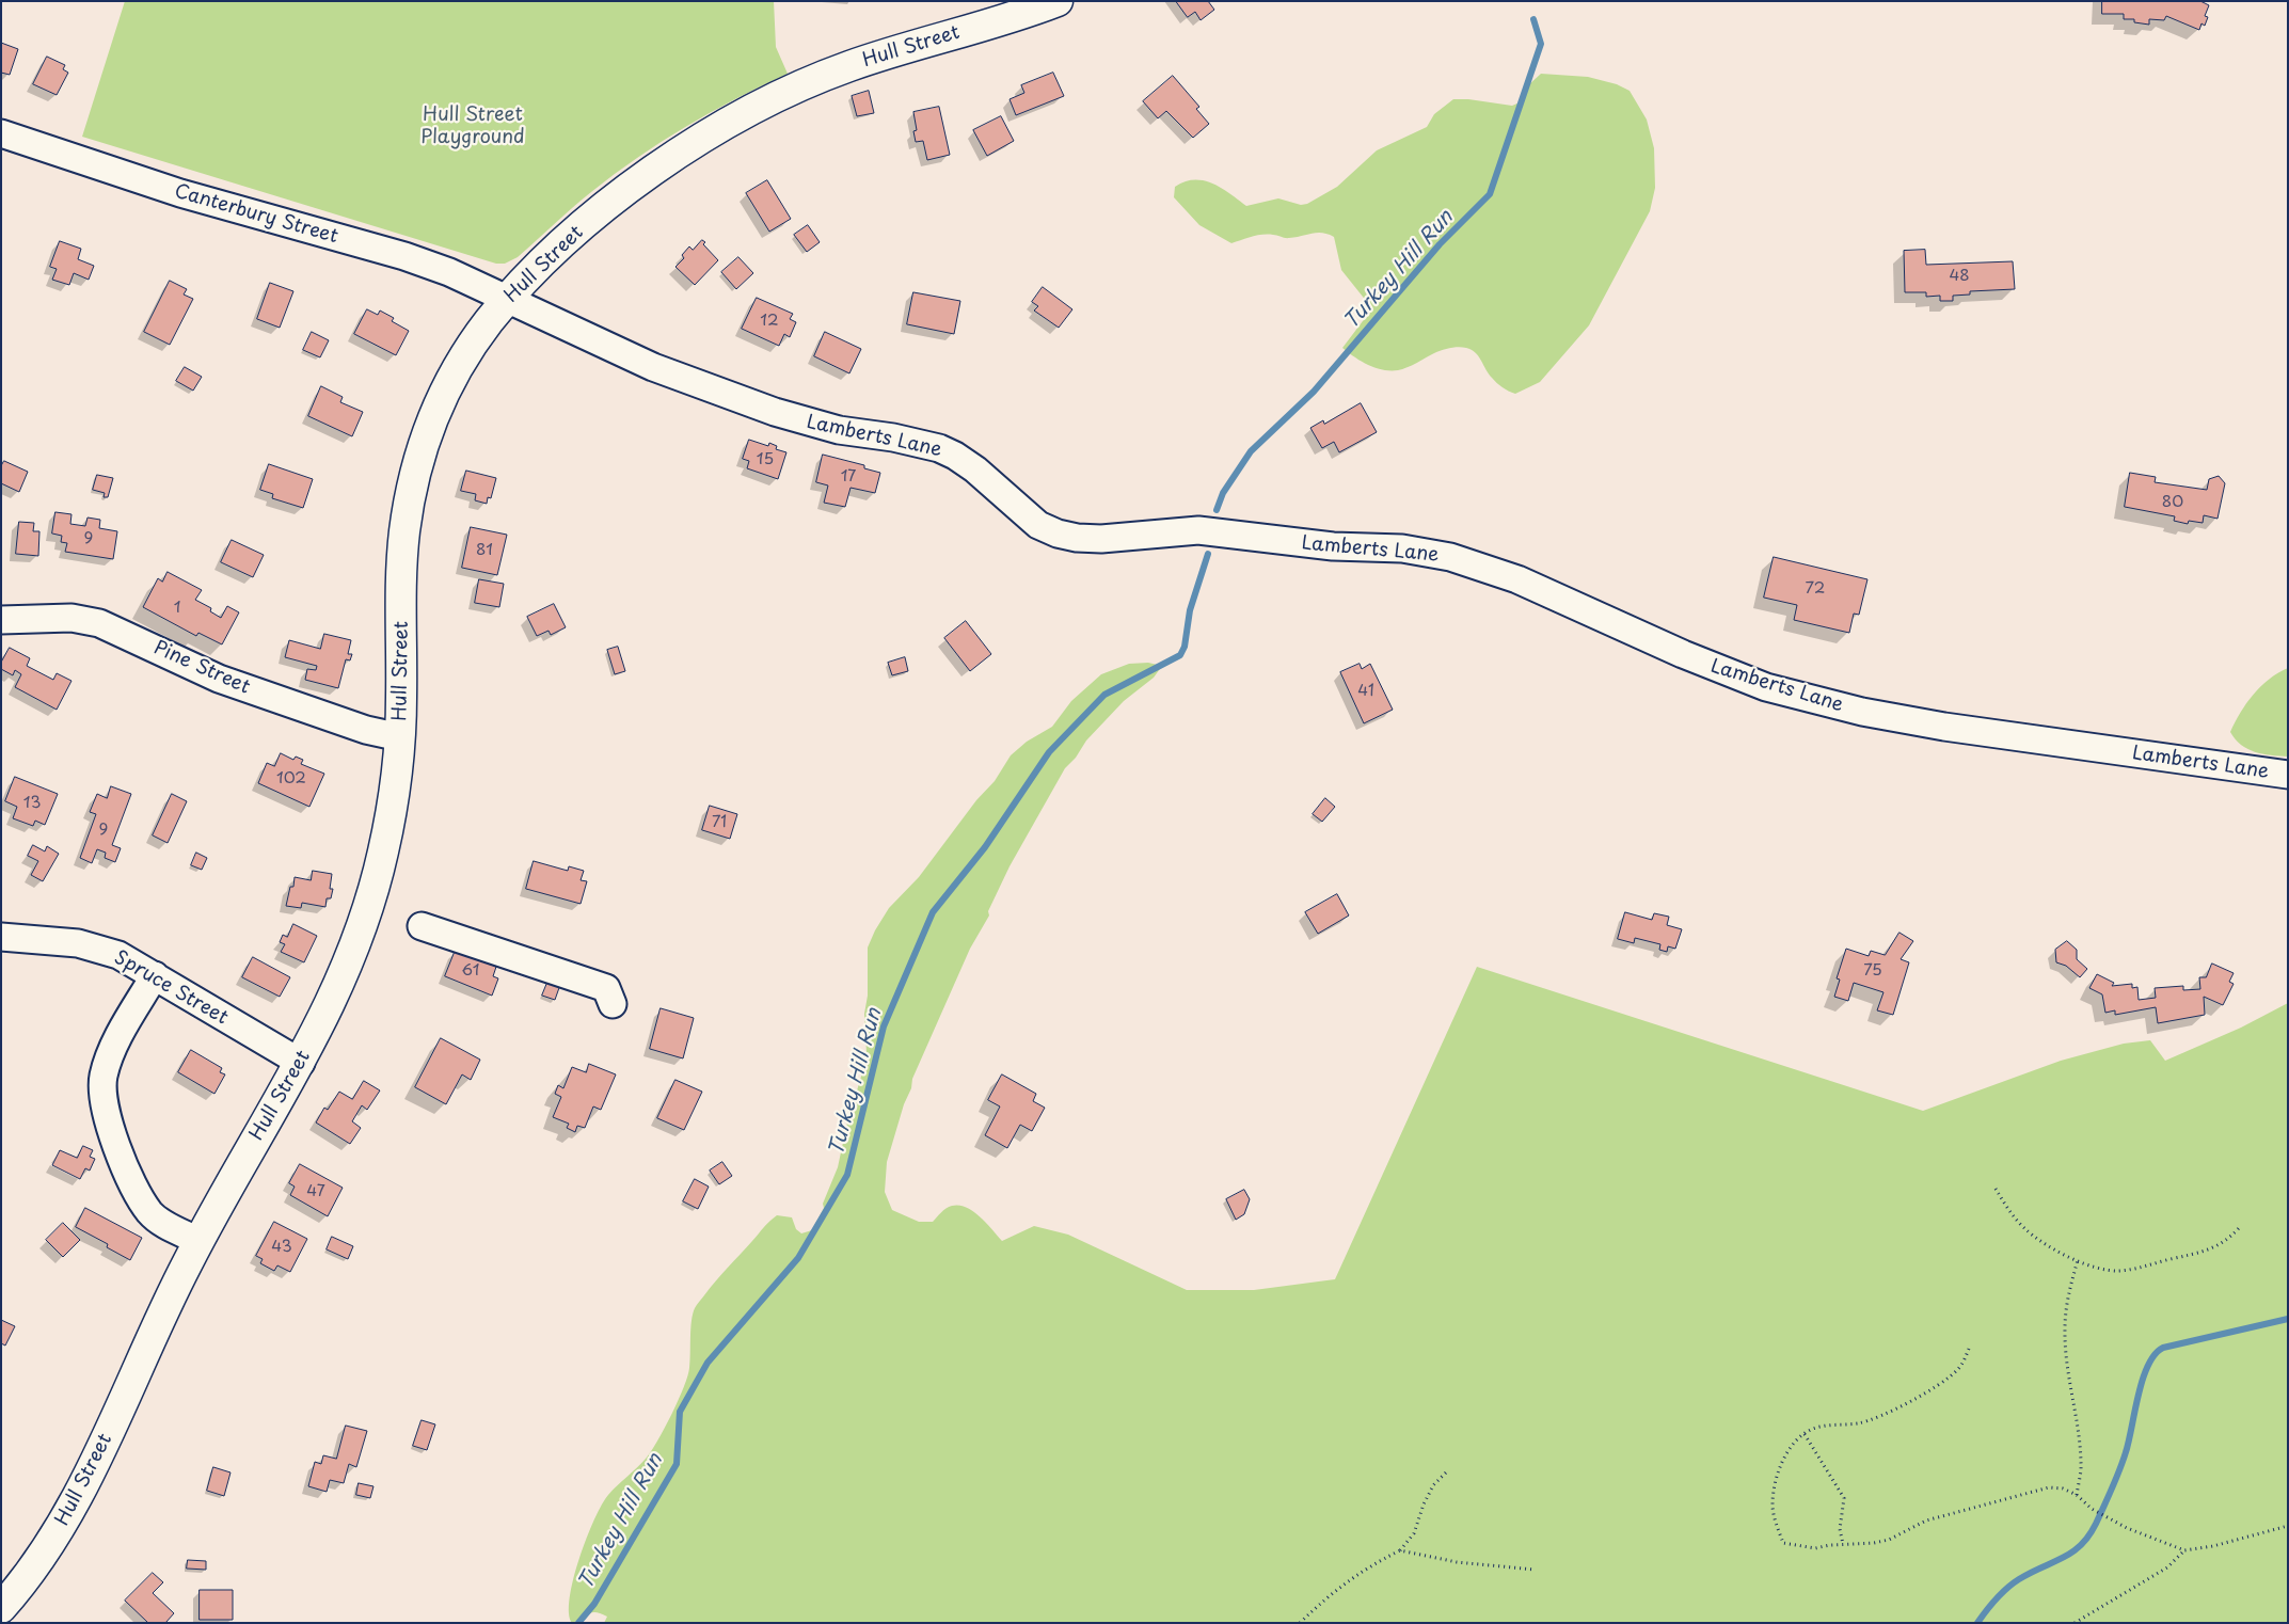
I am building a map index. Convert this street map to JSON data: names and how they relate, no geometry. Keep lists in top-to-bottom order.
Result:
{
  "streets": {
    "main road": ["Hull Street"],
    "street": [
      "Canterbury Street",
      "Lamberts Lane",
      "Pine Street",
      "Spruce Street"
    ]
  },
  "crossings": [
    ["Hull Street", "Canterbury Street"],
    ["Hull Street", "Lamberts Lane"],
    ["Hull Street", "Pine Street"],
    ["Hull Street", "Spruce Street"],
    ["Canterbury Street", "Lamberts Lane"]
  ],
  "water": ["Turkey Hill Run"],
  "parks": ["Hull Street Playground"],
  "house_numbers": [
    "48",
    "12",
    "15",
    "17",
    "80",
    "9",
    "81",
    "72",
    "1",
    "41",
    "102",
    "13",
    "71",
    "9",
    "61",
    "75",
    "47",
    "43"
  ]
}
